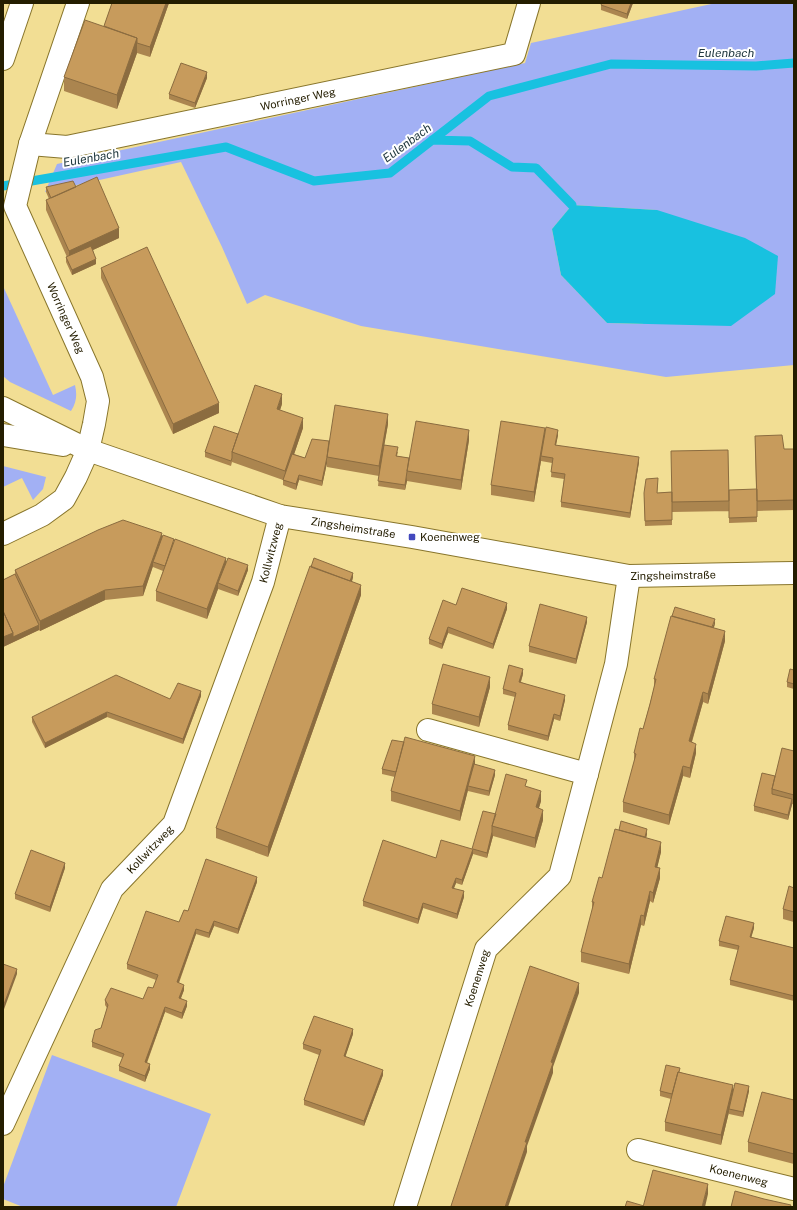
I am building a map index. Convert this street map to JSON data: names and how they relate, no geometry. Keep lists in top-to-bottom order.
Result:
{
  "streets": {
    "street": [
      "Worringer Weg",
      "Zingsheimstraße",
      "Kollwitzweg",
      "Koenenweg"
    ]
  },
  "crossings": [
    ["Worringer Weg", "Zingsheimstraße"],
    ["Zingsheimstraße", "Kollwitzweg"],
    ["Zingsheimstraße", "Koenenweg"]
  ],
  "water": ["Eulenbach"],
  "places": {
    "transit": ["Koenenweg"]
  }
}
